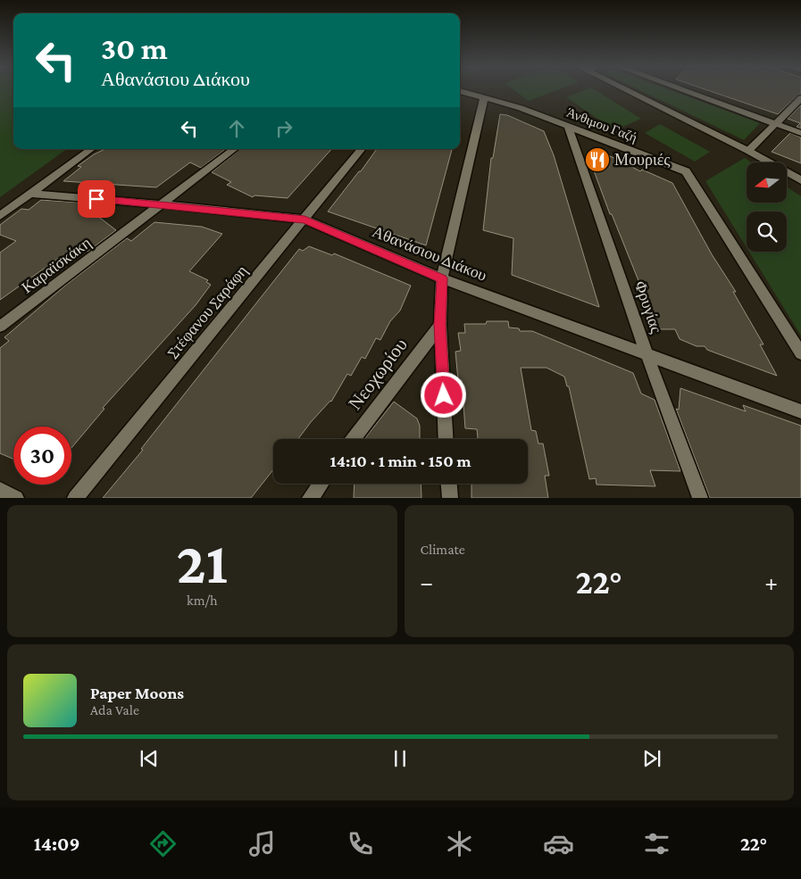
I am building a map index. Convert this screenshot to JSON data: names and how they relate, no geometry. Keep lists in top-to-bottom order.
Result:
{
  "streets": {
    "street": [
      "Άνθιμου Γαζή",
      "Αθανάσιου Διάκου",
      "Καραϊσκάκη",
      "Φρυγίας",
      "Στέφανου Σαράφη",
      "Νεοχωρίου"
    ]
  },
  "crossings": [
    ["Άνθιμου Γαζή", "Φρυγίας"],
    ["Αθανάσιου Διάκου", "Καραϊσκάκη"],
    ["Αθανάσιου Διάκου", "Φρυγίας"],
    ["Αθανάσιου Διάκου", "Στέφανου Σαράφη"]
  ],
  "places": {
    "restaurant": ["Μουριές"]
  },
  "north": "left",
  "page": {
    "turn": ["30 m", "Αθανάσιου Διάκου"],
    "limit": "30",
    "trip": "14:10 · 1 min · 150 m",
    "tile": [
      ["21", "km/h"],
      "Climate"
    ],
    "heat": ["−", "22°", "+"],
    "song": ["Paper Moons", "Ada Vale"],
    "tabs": ["14:09", "22°"]
  }
}
